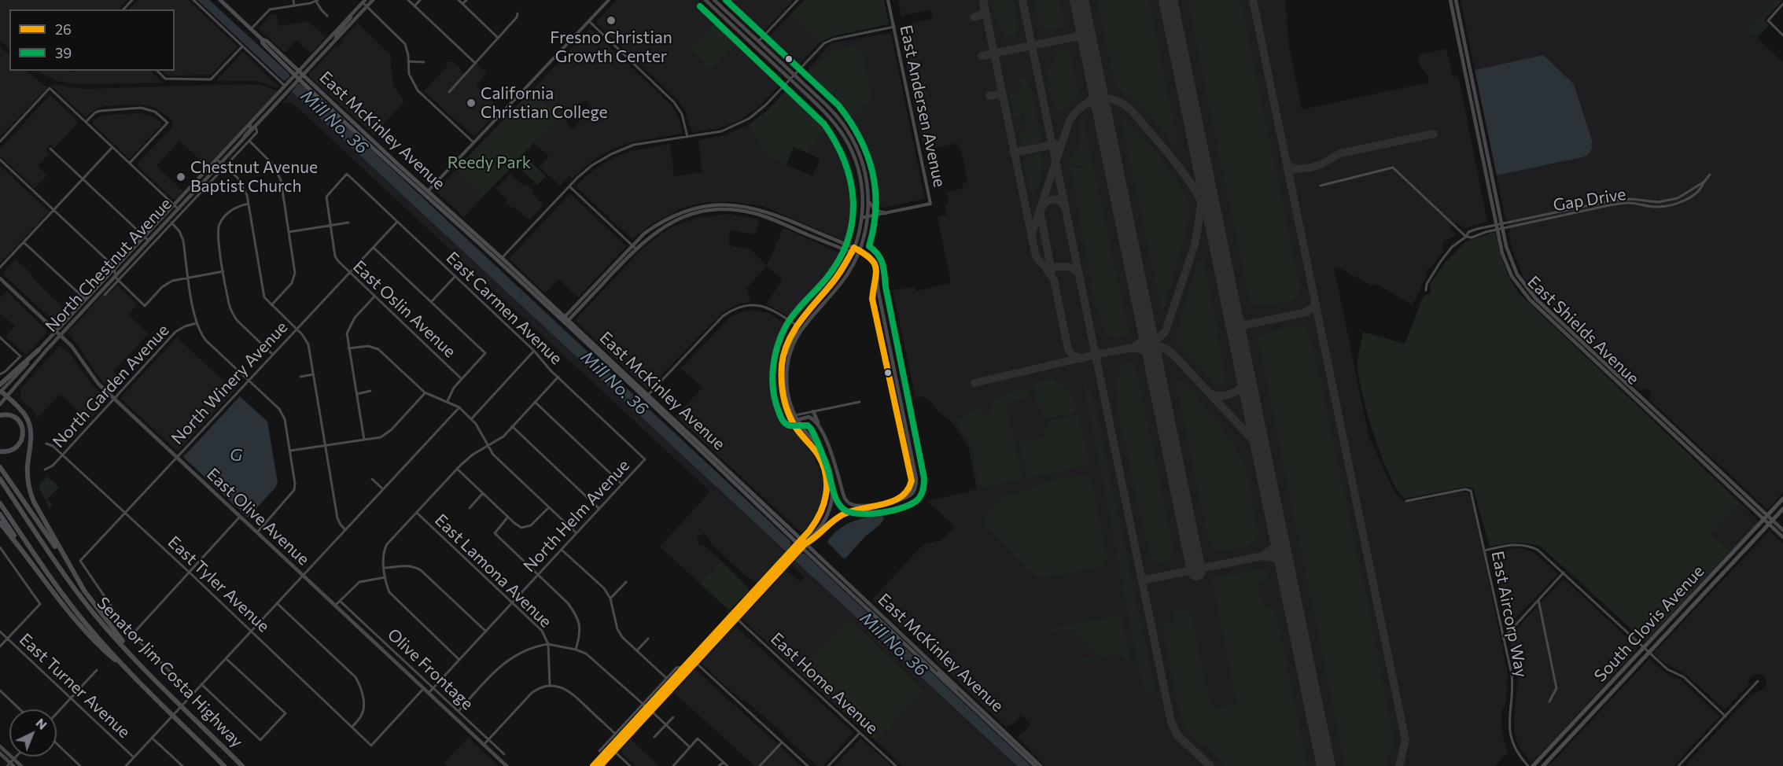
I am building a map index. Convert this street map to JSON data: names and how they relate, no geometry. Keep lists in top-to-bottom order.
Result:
{
  "streets": {
    "highway": ["Senator Jim Costa Highway"],
    "main road": [
      "East McKinley Avenue",
      "North Chestnut Avenue",
      "East Shields Avenue",
      "East Olive Avenue",
      "South Clovis Avenue"
    ],
    "street": [
      "East Andersen Avenue",
      "Gap Drive",
      "East Carmen Avenue",
      "East Oslin Avenue",
      "North Winery Avenue",
      "North Garden Avenue",
      "North Helm Avenue",
      "East Lamona Avenue",
      "East Tyler Avenue",
      "East Aircorp Way",
      "Olive Frontage",
      "East Home Avenue",
      "East Turner Avenue"
    ]
  },
  "crossings": [
    ["East McKinley Avenue", "North Chestnut Avenue"],
    ["Gap Drive", "East Shields Avenue"],
    ["North Chestnut Avenue", "East Olive Avenue"],
    ["East Carmen Avenue", "East Oslin Avenue"],
    ["East Carmen Avenue", "North Winery Avenue"],
    ["East Carmen Avenue", "North Helm Avenue"],
    ["East Oslin Avenue", "North Winery Avenue"],
    ["East Shields Avenue", "South Clovis Avenue"],
    ["North Winery Avenue", "East Olive Avenue"],
    ["North Winery Avenue", "East Tyler Avenue"],
    ["North Garden Avenue", "East Olive Avenue"],
    ["North Garden Avenue", "East Tyler Avenue"],
    ["North Helm Avenue", "East Olive Avenue"],
    ["North Helm Avenue", "East Lamona Avenue"],
    ["North Helm Avenue", "Olive Frontage"],
    ["East Olive Avenue", "East Tyler Avenue"]
  ],
  "water": ["Mill No. 36", "G"],
  "parks": ["Reedy Park"],
  "places": ["Fresno Christian Growth Center", "California Christian College", "Chestnut Avenue Baptist Church"],
  "lines": ["transit line 39", "transit line 26"],
  "legend": ["26", "39"],
  "north": "top right"
}
